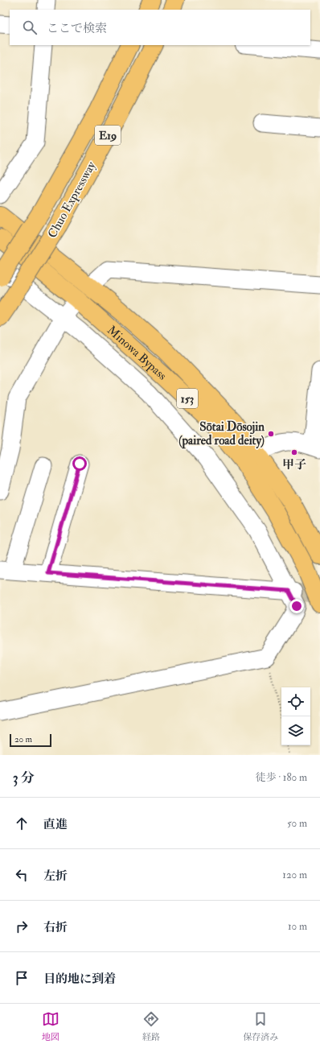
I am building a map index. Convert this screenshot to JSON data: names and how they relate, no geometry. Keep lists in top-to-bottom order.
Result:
{
  "streets": {
    "highway": [
      "E19",
      "Chuo Expressway",
      "Minowa Bypass",
      "153"
    ]
  },
  "places": ["Sōtai Dōsojin (paired road deity)", "甲子"],
  "scale_bar": "20 m",
  "page": {
    "search": "ここで検索",
    "scale": "20 m",
    "heading": ["3 分", "徒歩 · 180 m"],
    "list": [
      ["直進", "50 m"],
      ["左折", "120 m"],
      ["右折", "10 m"],
      "目的地に到着"
    ],
    "nav": ["地図", "経路", "保存済み"]
  }
}
